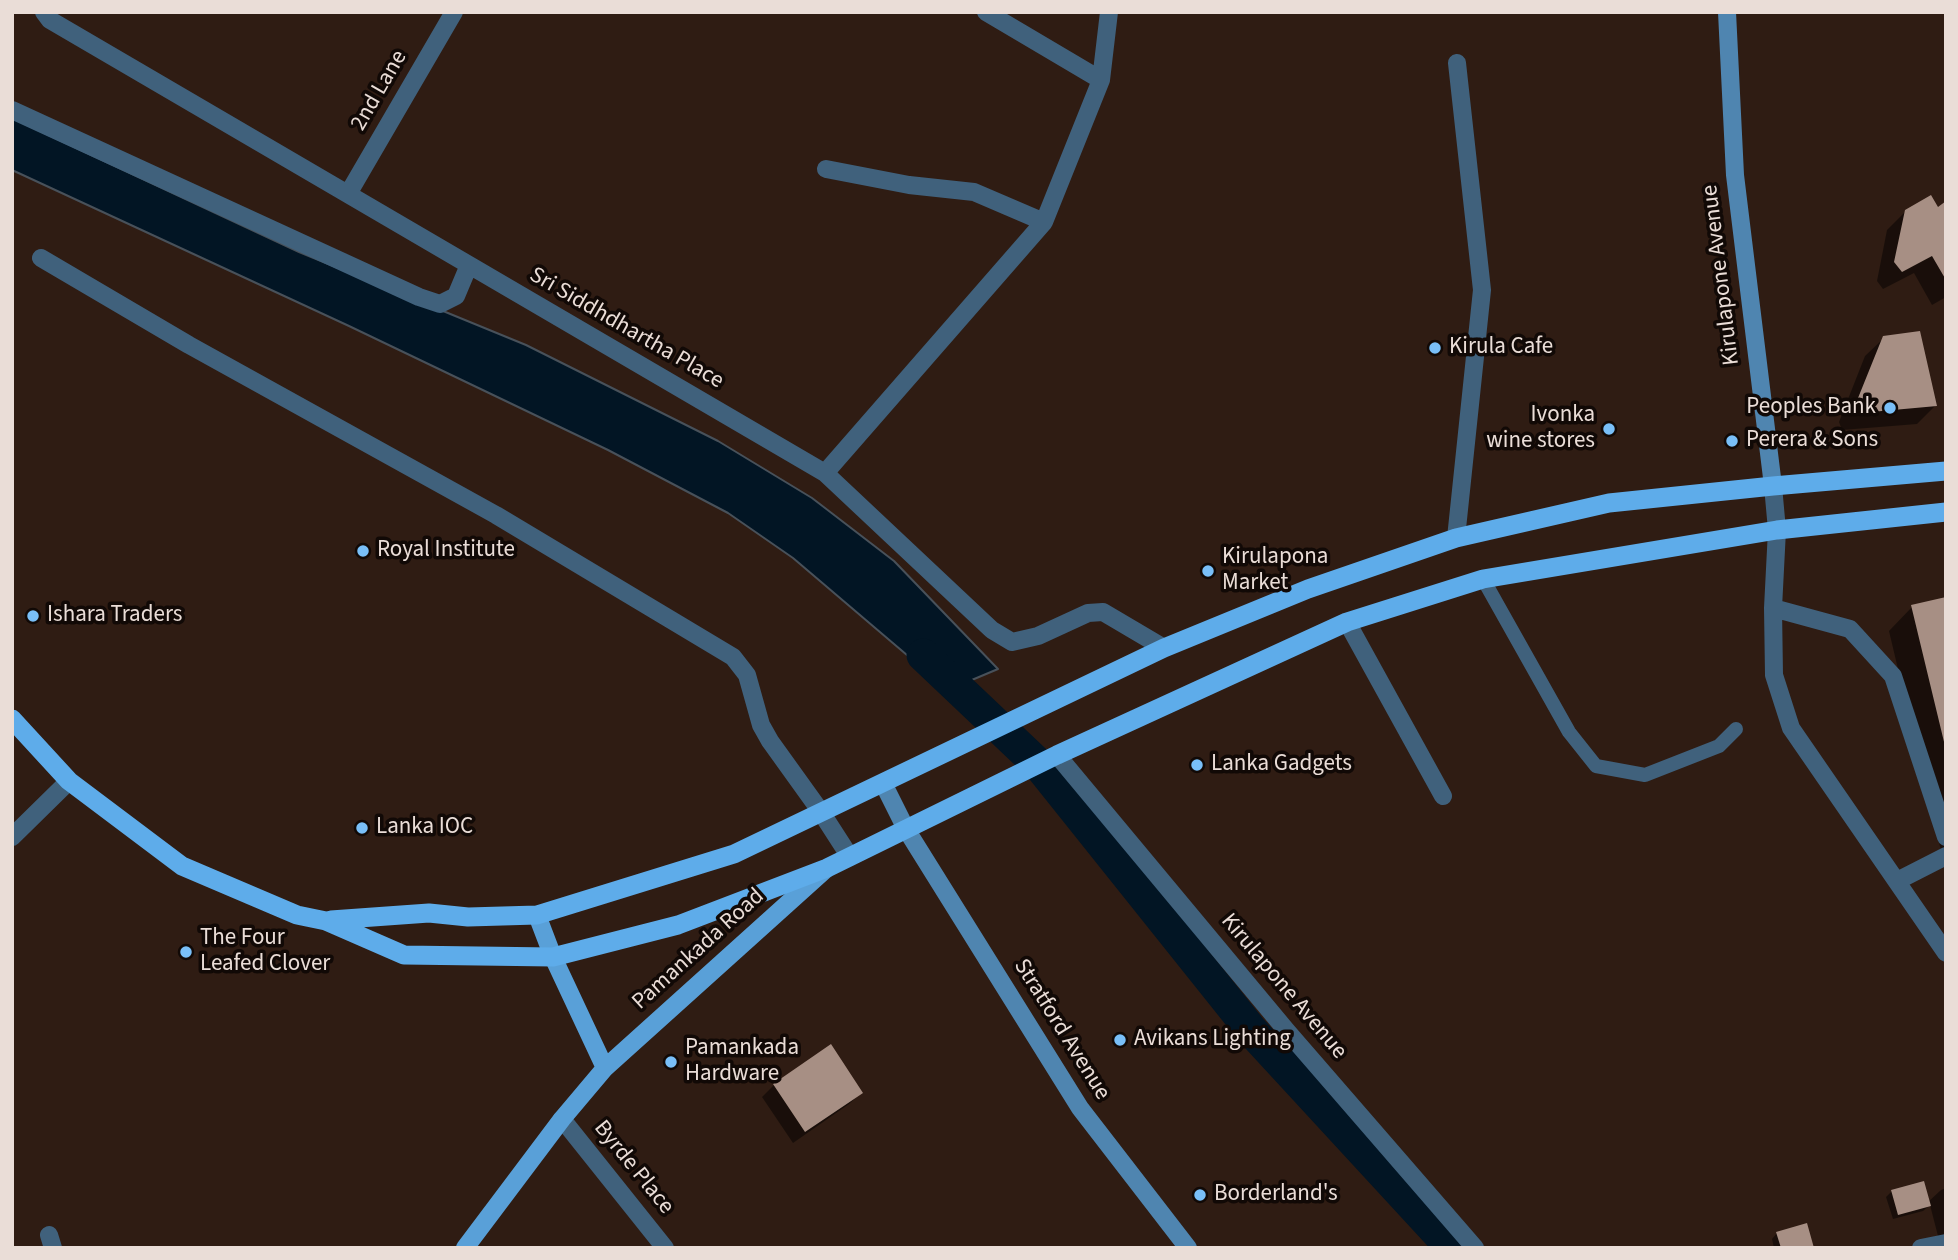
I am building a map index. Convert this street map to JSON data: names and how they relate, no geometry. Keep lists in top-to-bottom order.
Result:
{
  "streets": {
    "main road": ["Kirulapone Avenue", "Pamankada Road", "Stratford Avenue"],
    "street": ["2nd Lane", "Sri Siddhdhartha Place", "Byrde Place"]
  },
  "crossings": [
    ["2nd Lane", "Sri Siddhdhartha Place"],
    ["Pamankada Road", "Byrde Place"]
  ],
  "places": [
    "Kirula Cafe",
    "Peoples Bank",
    "Ivonka wine stores",
    "Perera & Sons",
    "Royal Institute",
    "Kirulapona Market",
    "Ishara Traders",
    "Lanka Gadgets",
    "Lanka IOC",
    "The Four Leafed Clover",
    "Avikans Lighting",
    "Pamankada Hardware",
    "Borderland's"
  ]
}
